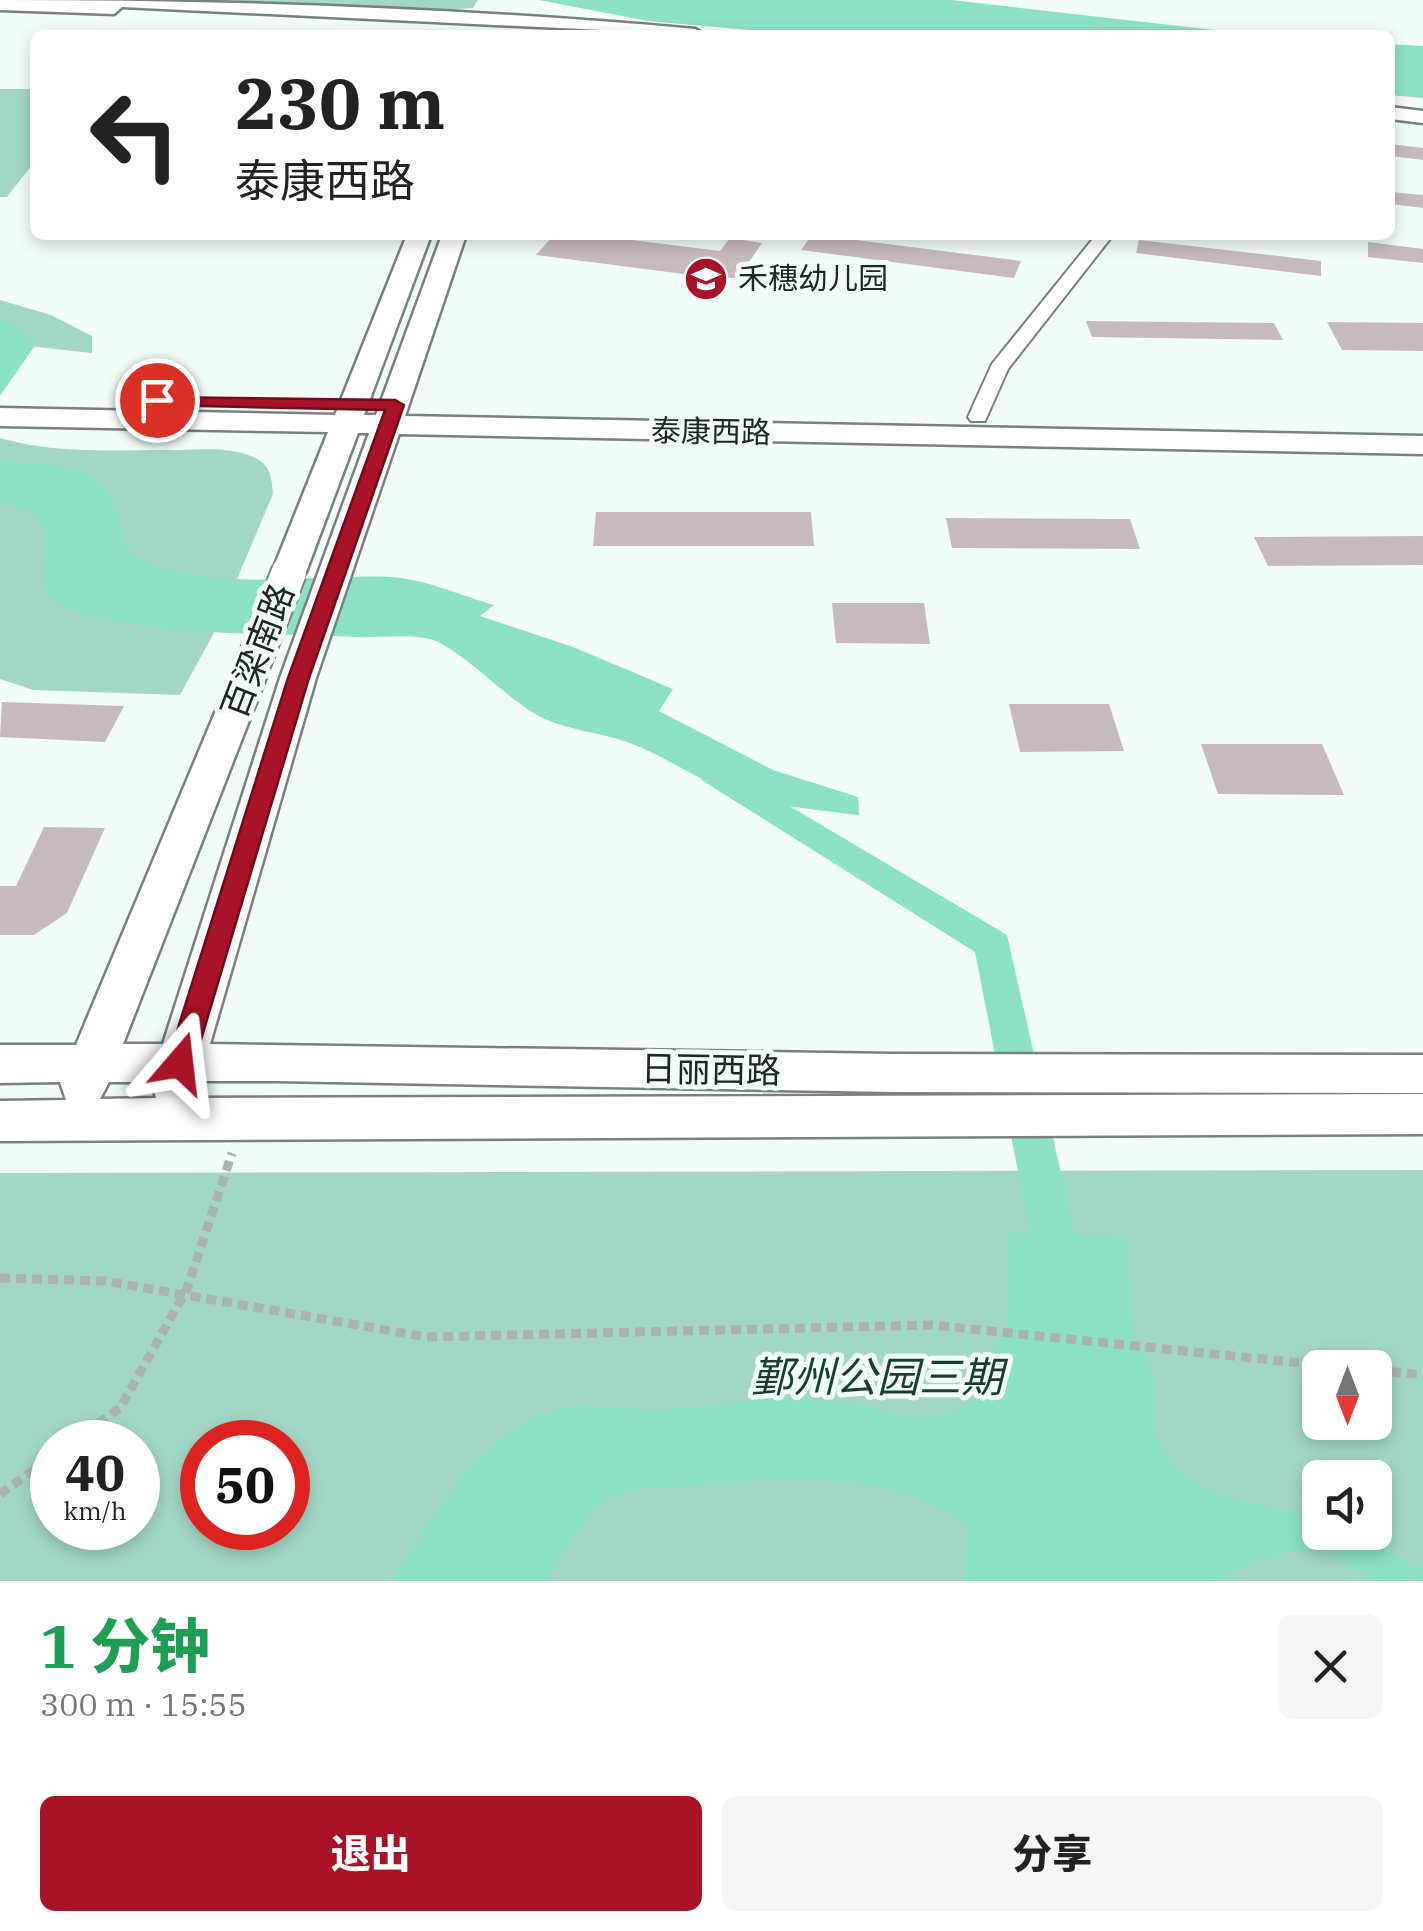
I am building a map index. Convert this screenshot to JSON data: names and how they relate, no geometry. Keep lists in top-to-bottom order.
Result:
{
  "streets": {
    "main road": ["泰康西路", "百梁南路", "日丽西路"]
  },
  "crossings": [
    ["泰康西路", "百梁南路"],
    ["百梁南路", "日丽西路"]
  ],
  "parks": ["鄞州公园三期"],
  "places": {
    "school or university": ["禾穗幼儿园"]
  },
  "north": "bottom",
  "page": {
    "turn": ["230 m", "泰康西路"],
    "speed": "40 km/h",
    "limit": "50",
    "heading": ["1 分钟", "300 m · 15:55"],
    "buttons": ["退出", "分享"]
  }
}
